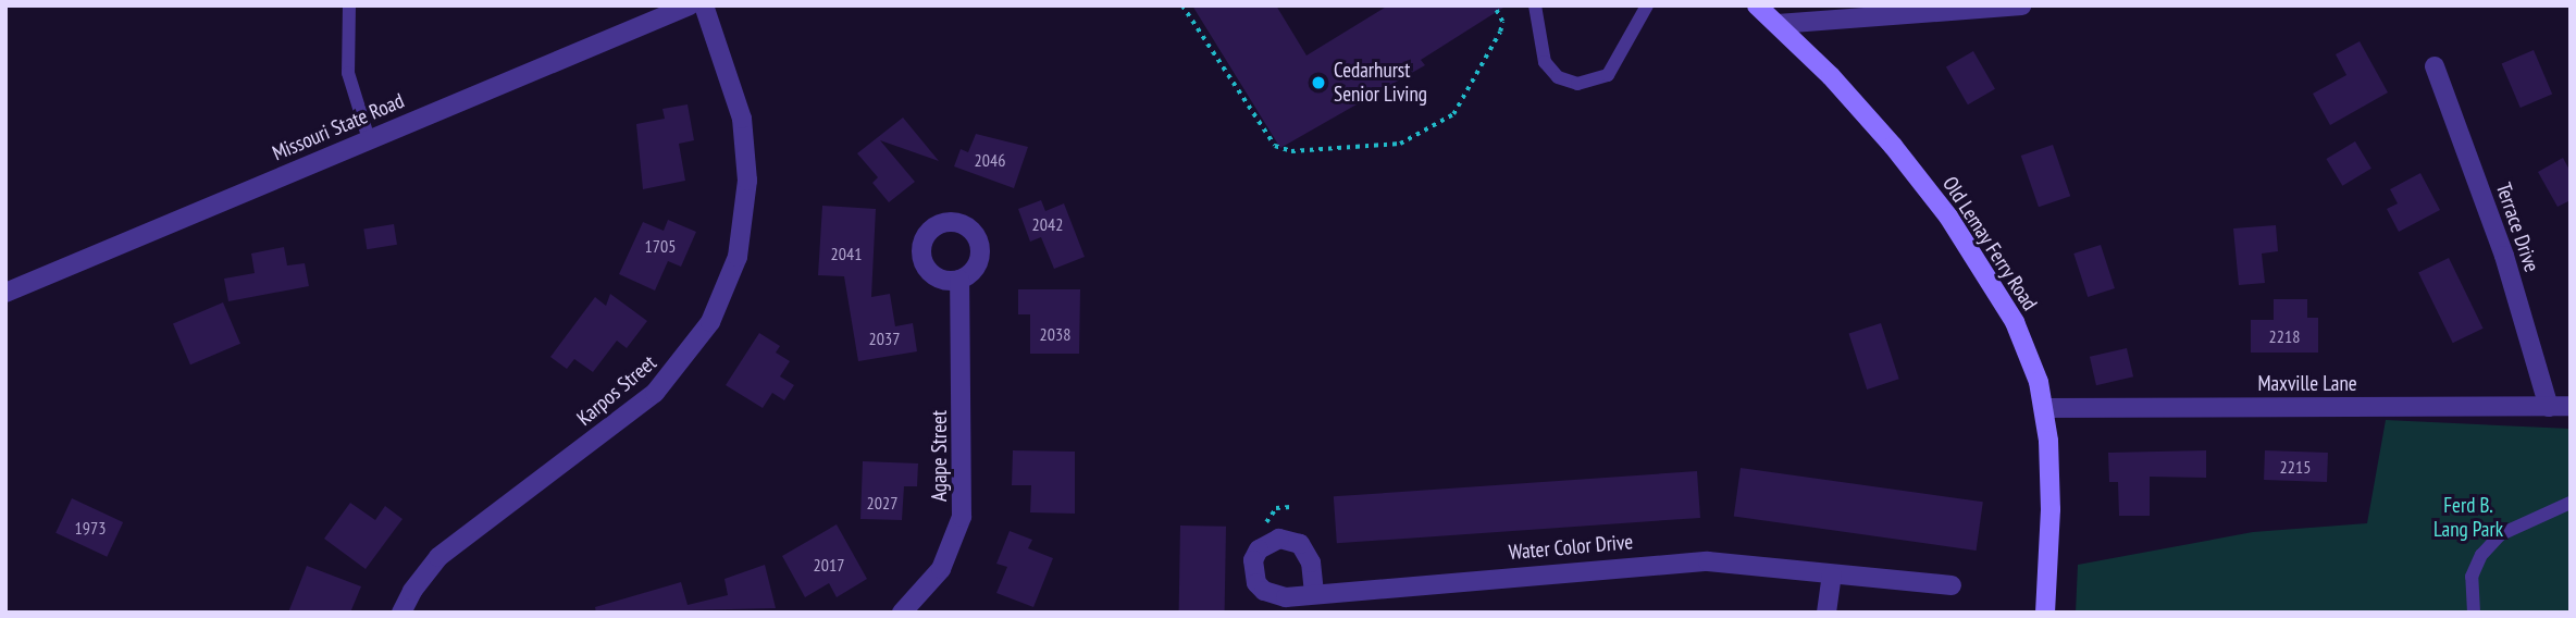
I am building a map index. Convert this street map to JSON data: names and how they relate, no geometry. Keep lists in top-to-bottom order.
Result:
{
  "streets": {
    "main road": ["Old Lemay Ferry Road"],
    "street": [
      "Missouri State Road",
      "Terrace Drive",
      "Maxville Lane",
      "Karpos Street",
      "Agape Street",
      "Water Color Drive"
    ]
  },
  "crossings": [
    ["Terrace Drive", "Maxville Lane"],
    ["Old Lemay Ferry Road", "Maxville Lane"]
  ],
  "parks": ["Ferd B. Lang Park"],
  "places": ["Cedarhurst Senior Living"],
  "house_numbers": [
    "2046",
    "2042",
    "1705",
    "2041",
    "2038",
    "2218",
    "2037",
    "2215",
    "2027",
    "1973",
    "2017"
  ]
}
